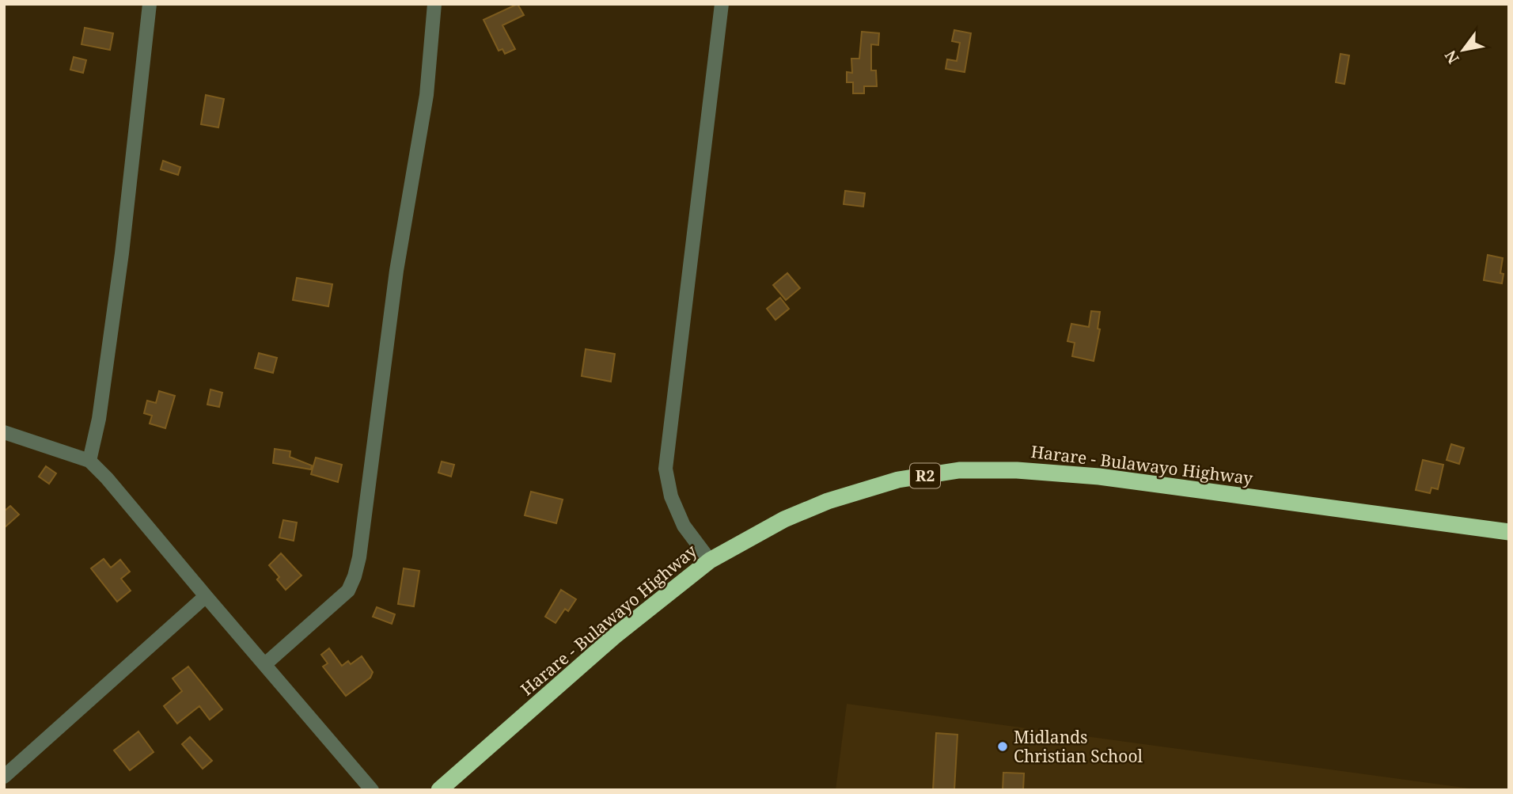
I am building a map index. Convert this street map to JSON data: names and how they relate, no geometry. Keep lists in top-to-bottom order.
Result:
{
  "streets": {
    "highway": ["Harare - Bulawayo Highway", "R2"]
  },
  "places": ["Midlands Christian School"],
  "north": "bottom left"
}
